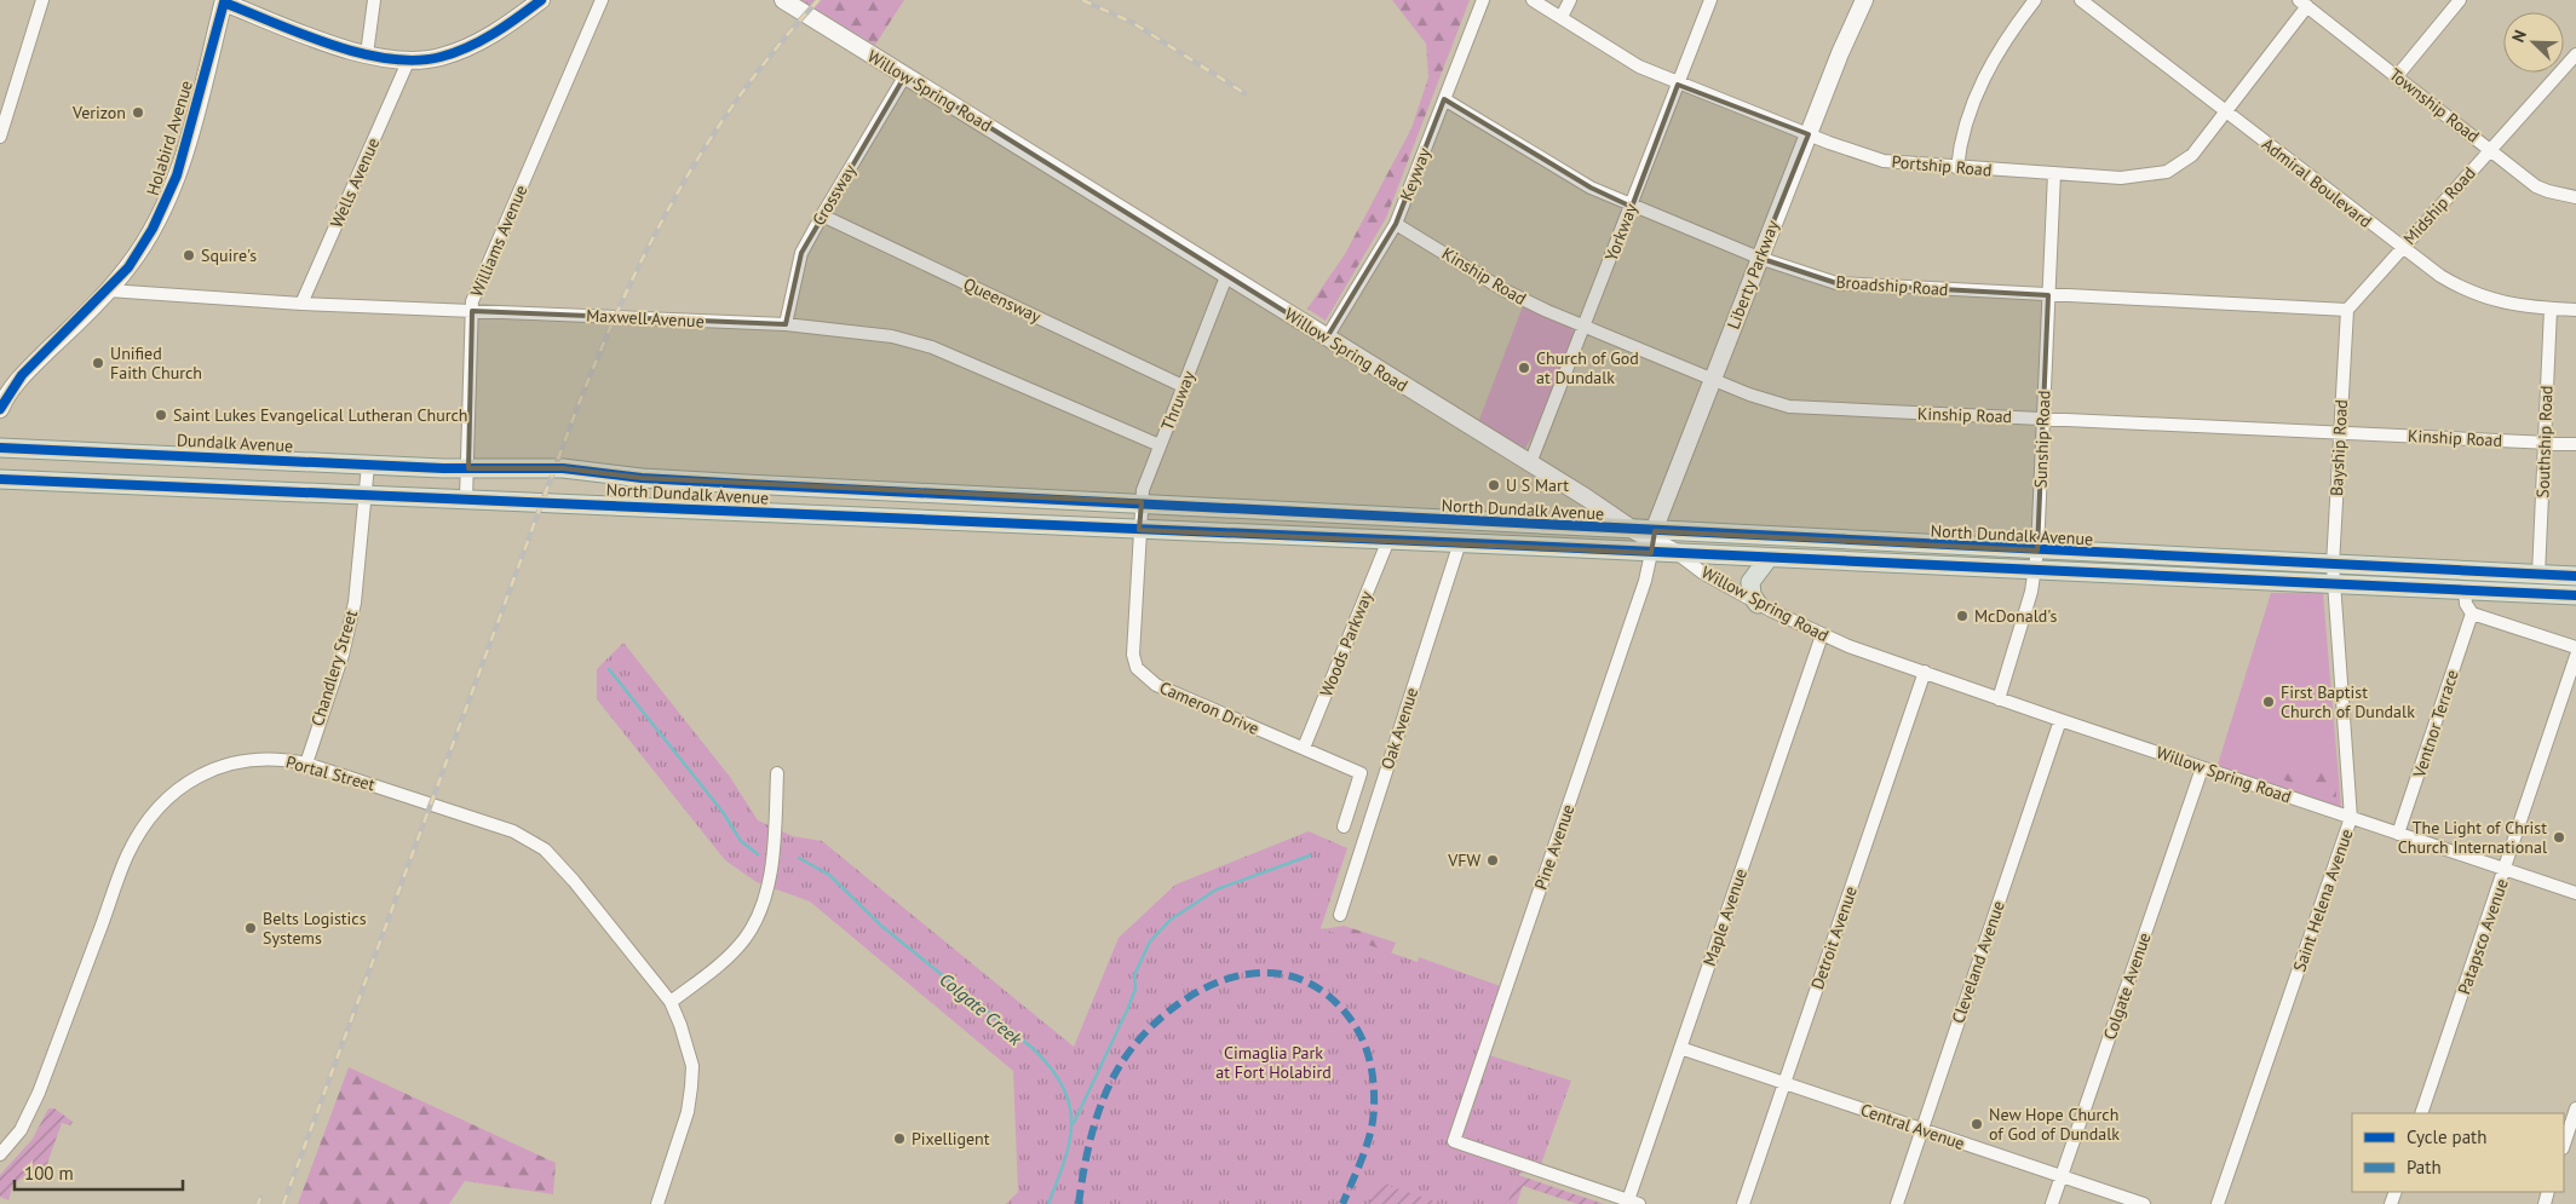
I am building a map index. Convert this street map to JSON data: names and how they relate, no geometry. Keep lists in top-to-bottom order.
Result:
{
  "streets": {
    "main road": ["Dundalk Avenue", "North Dundalk Avenue"],
    "street": [
      "Willow Spring Road",
      "Township Road",
      "Holabird Avenue",
      "Portship Road",
      "Keyway",
      "Wells Avenue",
      "Admiral Boulevard",
      "Crossway",
      "Midship Road",
      "Yorkway",
      "Williams Avenue",
      "Liberty Parkway",
      "Kinship Road",
      "Broadship Road",
      "Queensway",
      "Maxwell Avenue",
      "Thruway",
      "Sunship Road",
      "Southship Road",
      "Bayship Road",
      "Woods Parkway",
      "Chandlery Street",
      "Cameron Drive",
      "Ventnor Terrace",
      "Oak Avenue",
      "Portal Street",
      "Pine Avenue",
      "Saint Helena Avenue",
      "Maple Avenue",
      "Patapsco Avenue",
      "Detroit Avenue",
      "Cleveland Avenue",
      "Colgate Avenue",
      "Central Avenue"
    ]
  },
  "crossings": [
    ["Willow Spring Road", "Keyway"],
    ["Willow Spring Road", "Crossway"],
    ["Willow Spring Road", "Yorkway"],
    ["Willow Spring Road", "Thruway"],
    ["Willow Spring Road", "Sunship Road"],
    ["Willow Spring Road", "North Dundalk Avenue"],
    ["Willow Spring Road", "Ventnor Terrace"],
    ["Willow Spring Road", "Saint Helena Avenue"],
    ["Willow Spring Road", "Maple Avenue"],
    ["Willow Spring Road", "Patapsco Avenue"],
    ["Willow Spring Road", "Detroit Avenue"],
    ["Willow Spring Road", "Cleveland Avenue"],
    ["Willow Spring Road", "Colgate Avenue"],
    ["Township Road", "Portship Road"],
    ["Township Road", "Midship Road"],
    ["Holabird Avenue", "Maxwell Avenue"],
    ["Portship Road", "Admiral Boulevard"],
    ["Portship Road", "Yorkway"],
    ["Portship Road", "Liberty Parkway"],
    ["Portship Road", "Sunship Road"],
    ["Keyway", "Kinship Road"],
    ["Keyway", "Broadship Road"],
    ["Wells Avenue", "Maxwell Avenue"],
    ["Admiral Boulevard", "Midship Road"],
    ["Admiral Boulevard", "Southship Road"],
    ["Crossway", "Queensway"],
    ["Crossway", "Maxwell Avenue"],
    ["Midship Road", "Broadship Road"],
    ["Midship Road", "Bayship Road"],
    ["Yorkway", "Kinship Road"],
    ["Yorkway", "Broadship Road"],
    ["Williams Avenue", "Maxwell Avenue"],
    ["Williams Avenue", "Dundalk Avenue"],
    ["Williams Avenue", "North Dundalk Avenue"],
    ["Liberty Parkway", "Kinship Road"],
    ["Liberty Parkway", "Broadship Road"],
    ["Liberty Parkway", "North Dundalk Avenue"],
    ["Liberty Parkway", "Pine Avenue"],
    ["Kinship Road", "Sunship Road"],
    ["Kinship Road", "Southship Road"],
    ["Kinship Road", "Bayship Road"],
    ["Broadship Road", "Sunship Road"],
    ["Broadship Road", "Bayship Road"],
    ["Queensway", "Thruway"],
    ["Maxwell Avenue", "Thruway"],
    ["Thruway", "North Dundalk Avenue"],
    ["Thruway", "Cameron Drive"],
    ["Sunship Road", "North Dundalk Avenue"],
    ["Southship Road", "North Dundalk Avenue"],
    ["Dundalk Avenue", "North Dundalk Avenue"],
    ["Dundalk Avenue", "Chandlery Street"],
    ["Bayship Road", "North Dundalk Avenue"],
    ["Bayship Road", "Saint Helena Avenue"],
    ["North Dundalk Avenue", "Woods Parkway"],
    ["North Dundalk Avenue", "Cameron Drive"],
    ["North Dundalk Avenue", "Oak Avenue"],
    ["North Dundalk Avenue", "Pine Avenue"],
    ["North Dundalk Avenue", "Saint Helena Avenue"],
    ["Woods Parkway", "Cameron Drive"],
    ["Chandlery Street", "Portal Street"],
    ["Pine Avenue", "Maple Avenue"],
    ["Maple Avenue", "Central Avenue"],
    ["Detroit Avenue", "Central Avenue"],
    ["Cleveland Avenue", "Central Avenue"],
    ["Colgate Avenue", "Central Avenue"]
  ],
  "water": ["Colgate Creek"],
  "parks": ["Cimaglia Park at Fort Holabird"],
  "places": [
    "Verizon",
    "Squire's",
    "Unified Faith Church",
    "Church of God at Dundalk",
    "Saint Lukes Evangelical Lutheran Church",
    "U S Mart",
    "McDonald's",
    "First Baptist Church of Dundalk",
    "The Light of Christ Church International",
    "VFW",
    "Belts Logistics Systems",
    "New Hope Church of God of Dundalk",
    "Pixelligent"
  ],
  "legend": ["Cycle path", "Path"],
  "scale_bar": "100 m",
  "north": "top left"
}
